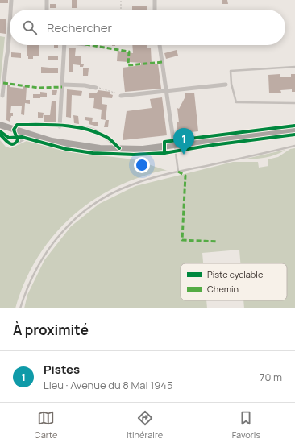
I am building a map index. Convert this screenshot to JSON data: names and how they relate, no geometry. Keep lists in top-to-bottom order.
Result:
{
  "legend": ["Piste cyclable", "Chemin"],
  "page": {
    "search": "Rechercher",
    "pins": "1",
    "heading": "À proximité",
    "list": [
      {
        "mark": "1",
        "name": "Pistes",
        "note": "Lieu · Avenue du 8 Mai 1945",
        "value": "70 m"
      }
    ],
    "nav": ["Carte", "Itinéraire", "Favoris"]
  }
}
